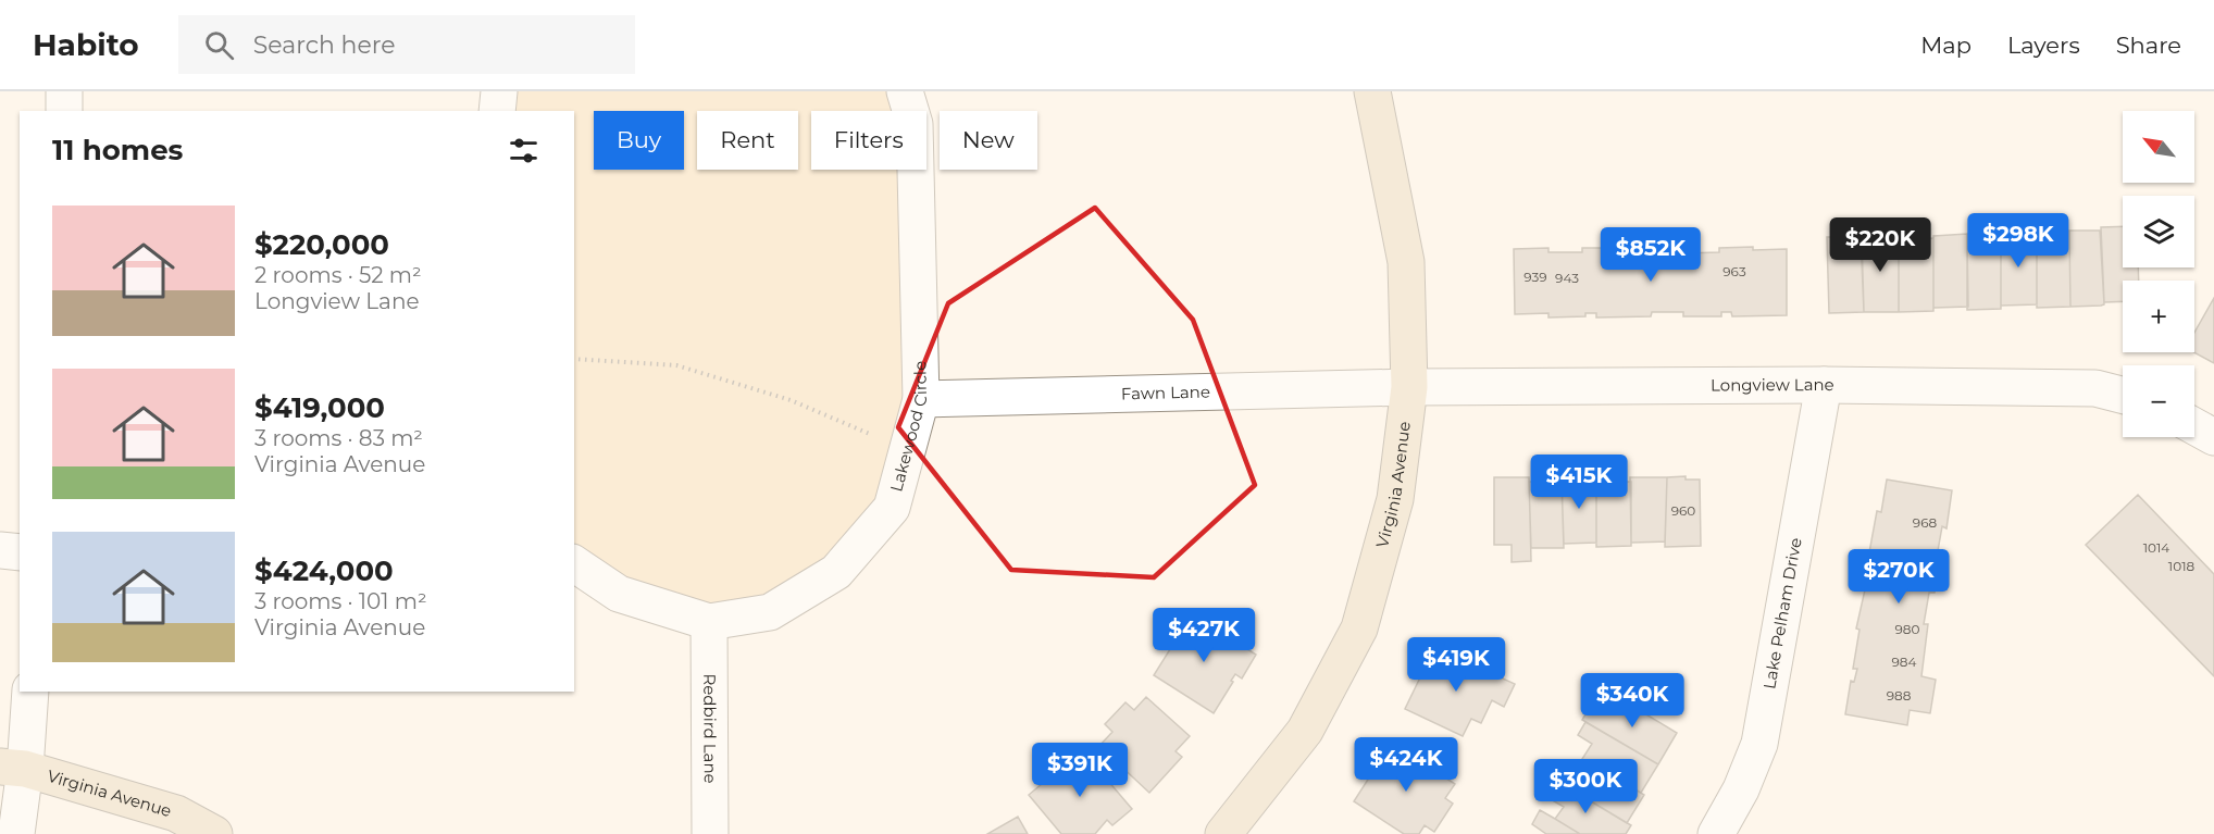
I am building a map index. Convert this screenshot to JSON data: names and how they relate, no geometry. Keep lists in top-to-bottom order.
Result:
{
  "streets": {
    "street": [
      "Longview Lane",
      "Fawn Lane",
      "Lakewood Circle",
      "Virginia Avenue",
      "Lake Pelham Drive",
      "Redbird Lane"
    ]
  },
  "crossings": [
    ["Longview Lane", "Fawn Lane"],
    ["Longview Lane", "Virginia Avenue"],
    ["Longview Lane", "Lake Pelham Drive"],
    ["Fawn Lane", "Lakewood Circle"],
    ["Fawn Lane", "Virginia Avenue"],
    ["Lakewood Circle", "Redbird Lane"]
  ],
  "house_numbers": [
    "963",
    "939",
    "943",
    "960",
    "968",
    "1014",
    "1018",
    "980",
    "984",
    "988"
  ],
  "north": "top left",
  "page": {
    "header": "Habito",
    "search": "Search here",
    "nav": ["Map", "Layers", "Share"],
    "map_buttons": ["+", "−"],
    "chip": [
      "Buy",
      "Rent",
      "Filters",
      "New"
    ],
    "heading": "11 homes",
    "list": [
      {
        "name": "$220,000",
        "note": "2 rooms · 52 m² · Longview Lane"
      },
      {
        "name": "$419,000",
        "note": "3 rooms · 83 m² · Virginia Avenue"
      },
      {
        "name": "$424,000",
        "note": "3 rooms · 101 m² · Virginia Avenue"
      }
    ],
    "price": [
      "$298K",
      "$220K",
      "$852K",
      "$415K",
      "$270K",
      "$427K",
      "$419K",
      "$340K",
      "$424K",
      "$391K",
      "$300K"
    ]
  }
}
